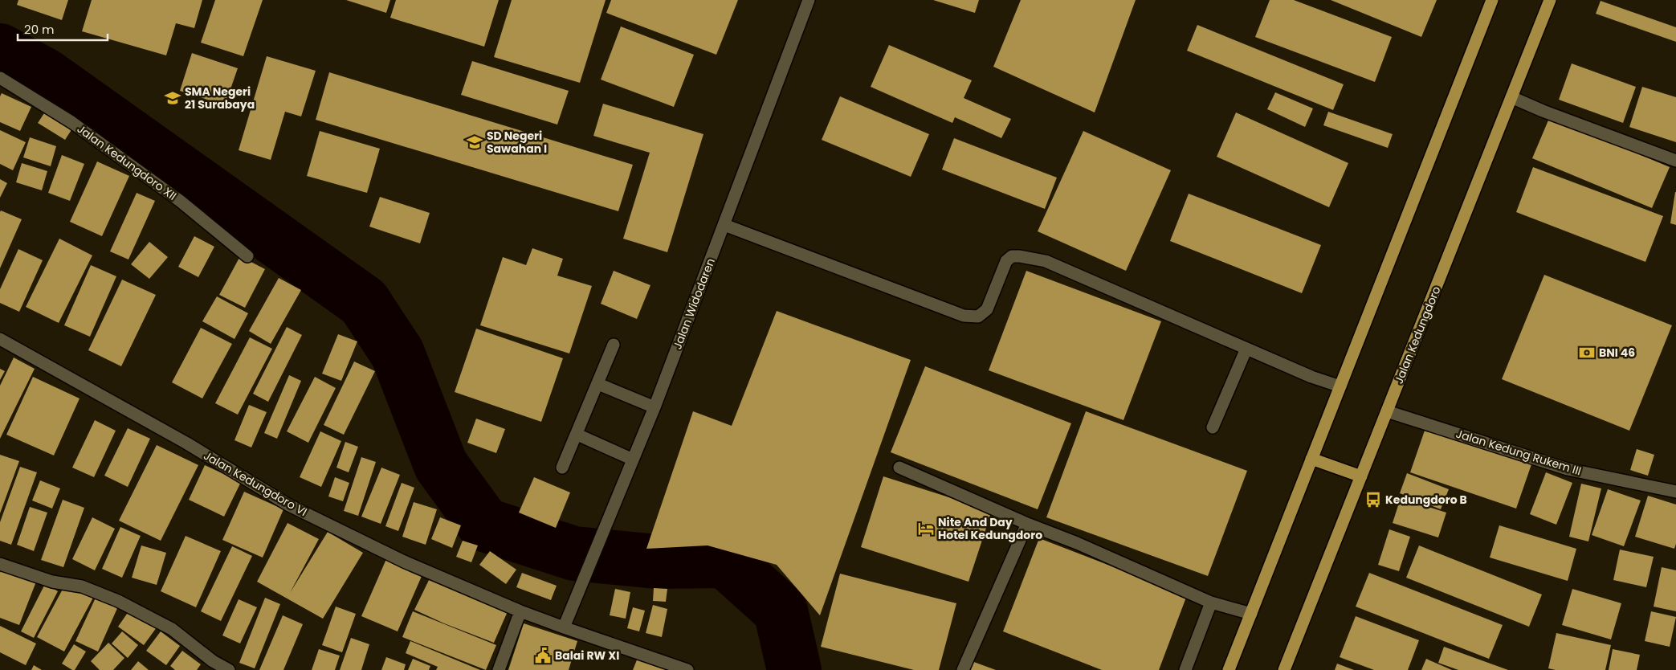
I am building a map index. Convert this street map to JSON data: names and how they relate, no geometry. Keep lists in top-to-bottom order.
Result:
{
  "streets": {
    "main road": ["Jalan Kedungdoro"],
    "street": [
      "Jalan Kedungdoro XII",
      "Jalan Widodaren",
      "Jalan Kedung Rukem III",
      "Jalan Kedungdoro VI"
    ]
  },
  "crossings": [
    ["Jalan Widodaren", "Jalan Kedungdoro VI"],
    ["Jalan Kedungdoro", "Jalan Kedung Rukem III"]
  ],
  "places": {
    "school or university": ["SMA Negeri 21 Surabaya", "SD Negeri Sawahan I"],
    "bank": ["BNI 46"],
    "bus stop": ["Kedungdoro B"],
    "hotel": ["Nite And Day Hotel Kedungdoro"],
    "public building": ["Balai RW XI"]
  },
  "scale_bar": "20 m"
}
